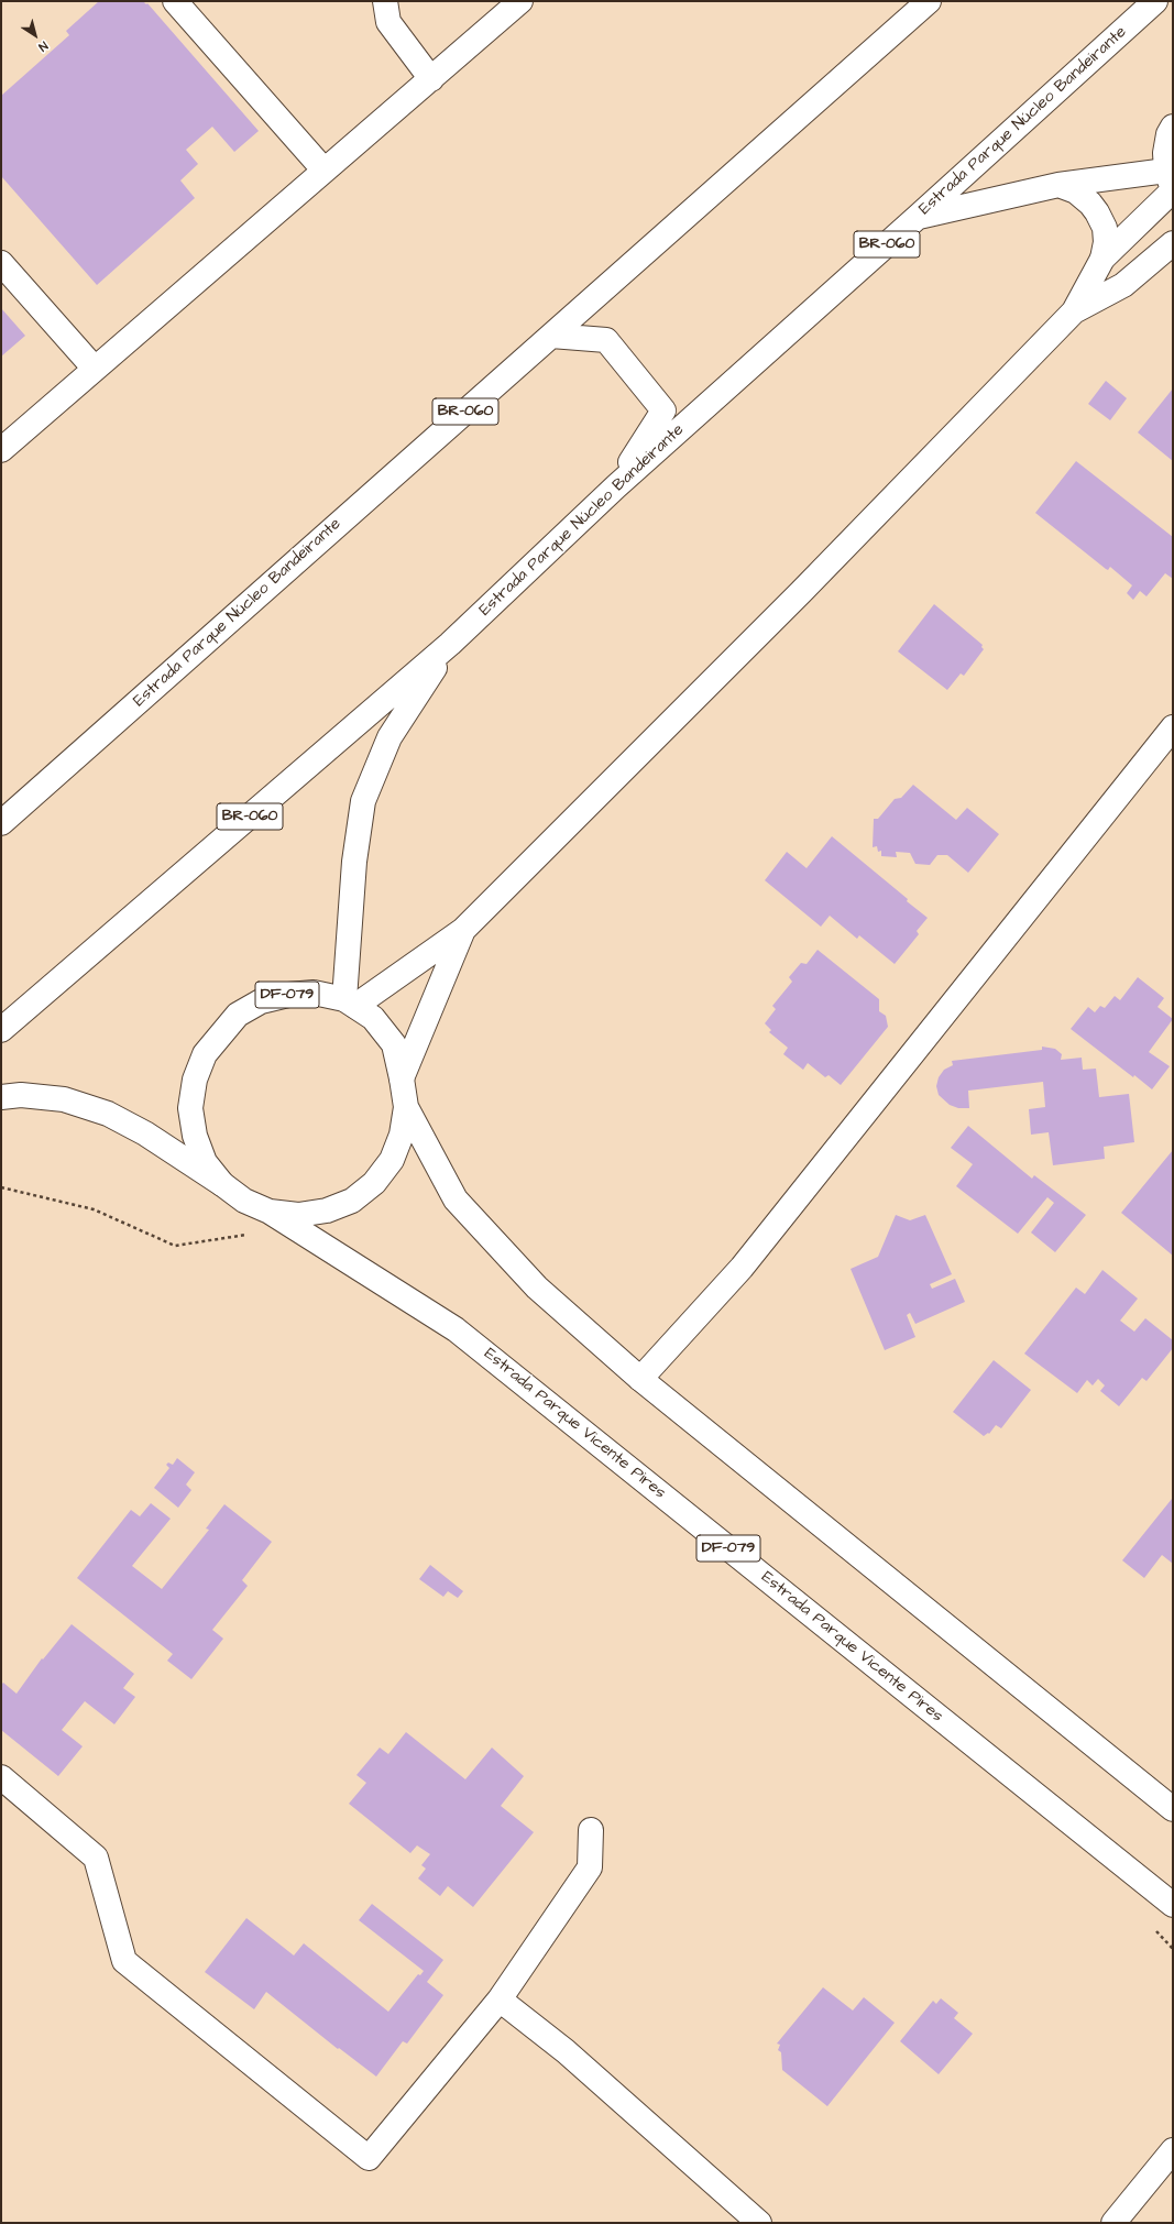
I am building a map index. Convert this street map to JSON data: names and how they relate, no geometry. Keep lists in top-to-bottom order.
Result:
{
  "streets": {
    "main road": [
      "Estrada Parque Núcleo Bandeirante",
      "BR-060",
      "DF-079",
      "Estrada Parque Vicente Pires"
    ]
  },
  "north": "bottom right"
}
